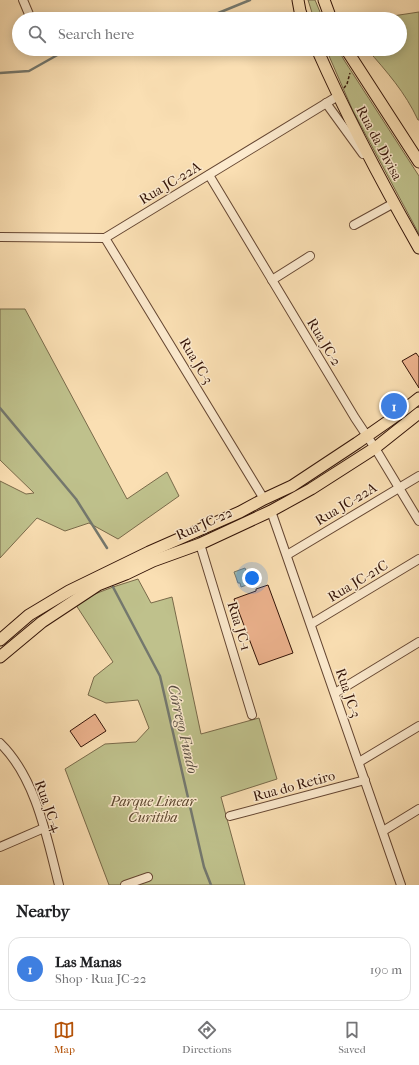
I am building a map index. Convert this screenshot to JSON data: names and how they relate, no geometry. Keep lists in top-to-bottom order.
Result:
{
  "streets": {
    "main road": ["Rua da Divisa", "Rua JC-22"],
    "street": [
      "Rua JC-22A",
      "Rua JC-2",
      "Rua JC-3",
      "Rua JC-21C",
      "Rua JC-1",
      "Rua do Retiro",
      "Rua JC-4"
    ]
  },
  "crossings": [
    ["Rua da Divisa", "Rua JC-22A"],
    ["Rua JC-22A", "Rua JC-2"],
    ["Rua JC-22A", "Rua JC-3"],
    ["Rua JC-2", "Rua JC-22"],
    ["Rua JC-3", "Rua JC-22"],
    ["Rua JC-3", "Rua JC-21C"],
    ["Rua JC-3", "Rua do Retiro"],
    ["Rua JC-22", "Rua JC-1"]
  ],
  "water": ["Córrego Fundo"],
  "parks": ["Parque Linear Curitiba"],
  "page": {
    "search": "Search here",
    "pins": "1",
    "heading": "Nearby",
    "list": [
      {
        "mark": "1",
        "name": "Las Manas",
        "note": "Shop · Rua JC-22",
        "value": "190 m"
      }
    ],
    "nav": ["Map", "Directions", "Saved"]
  }
}
